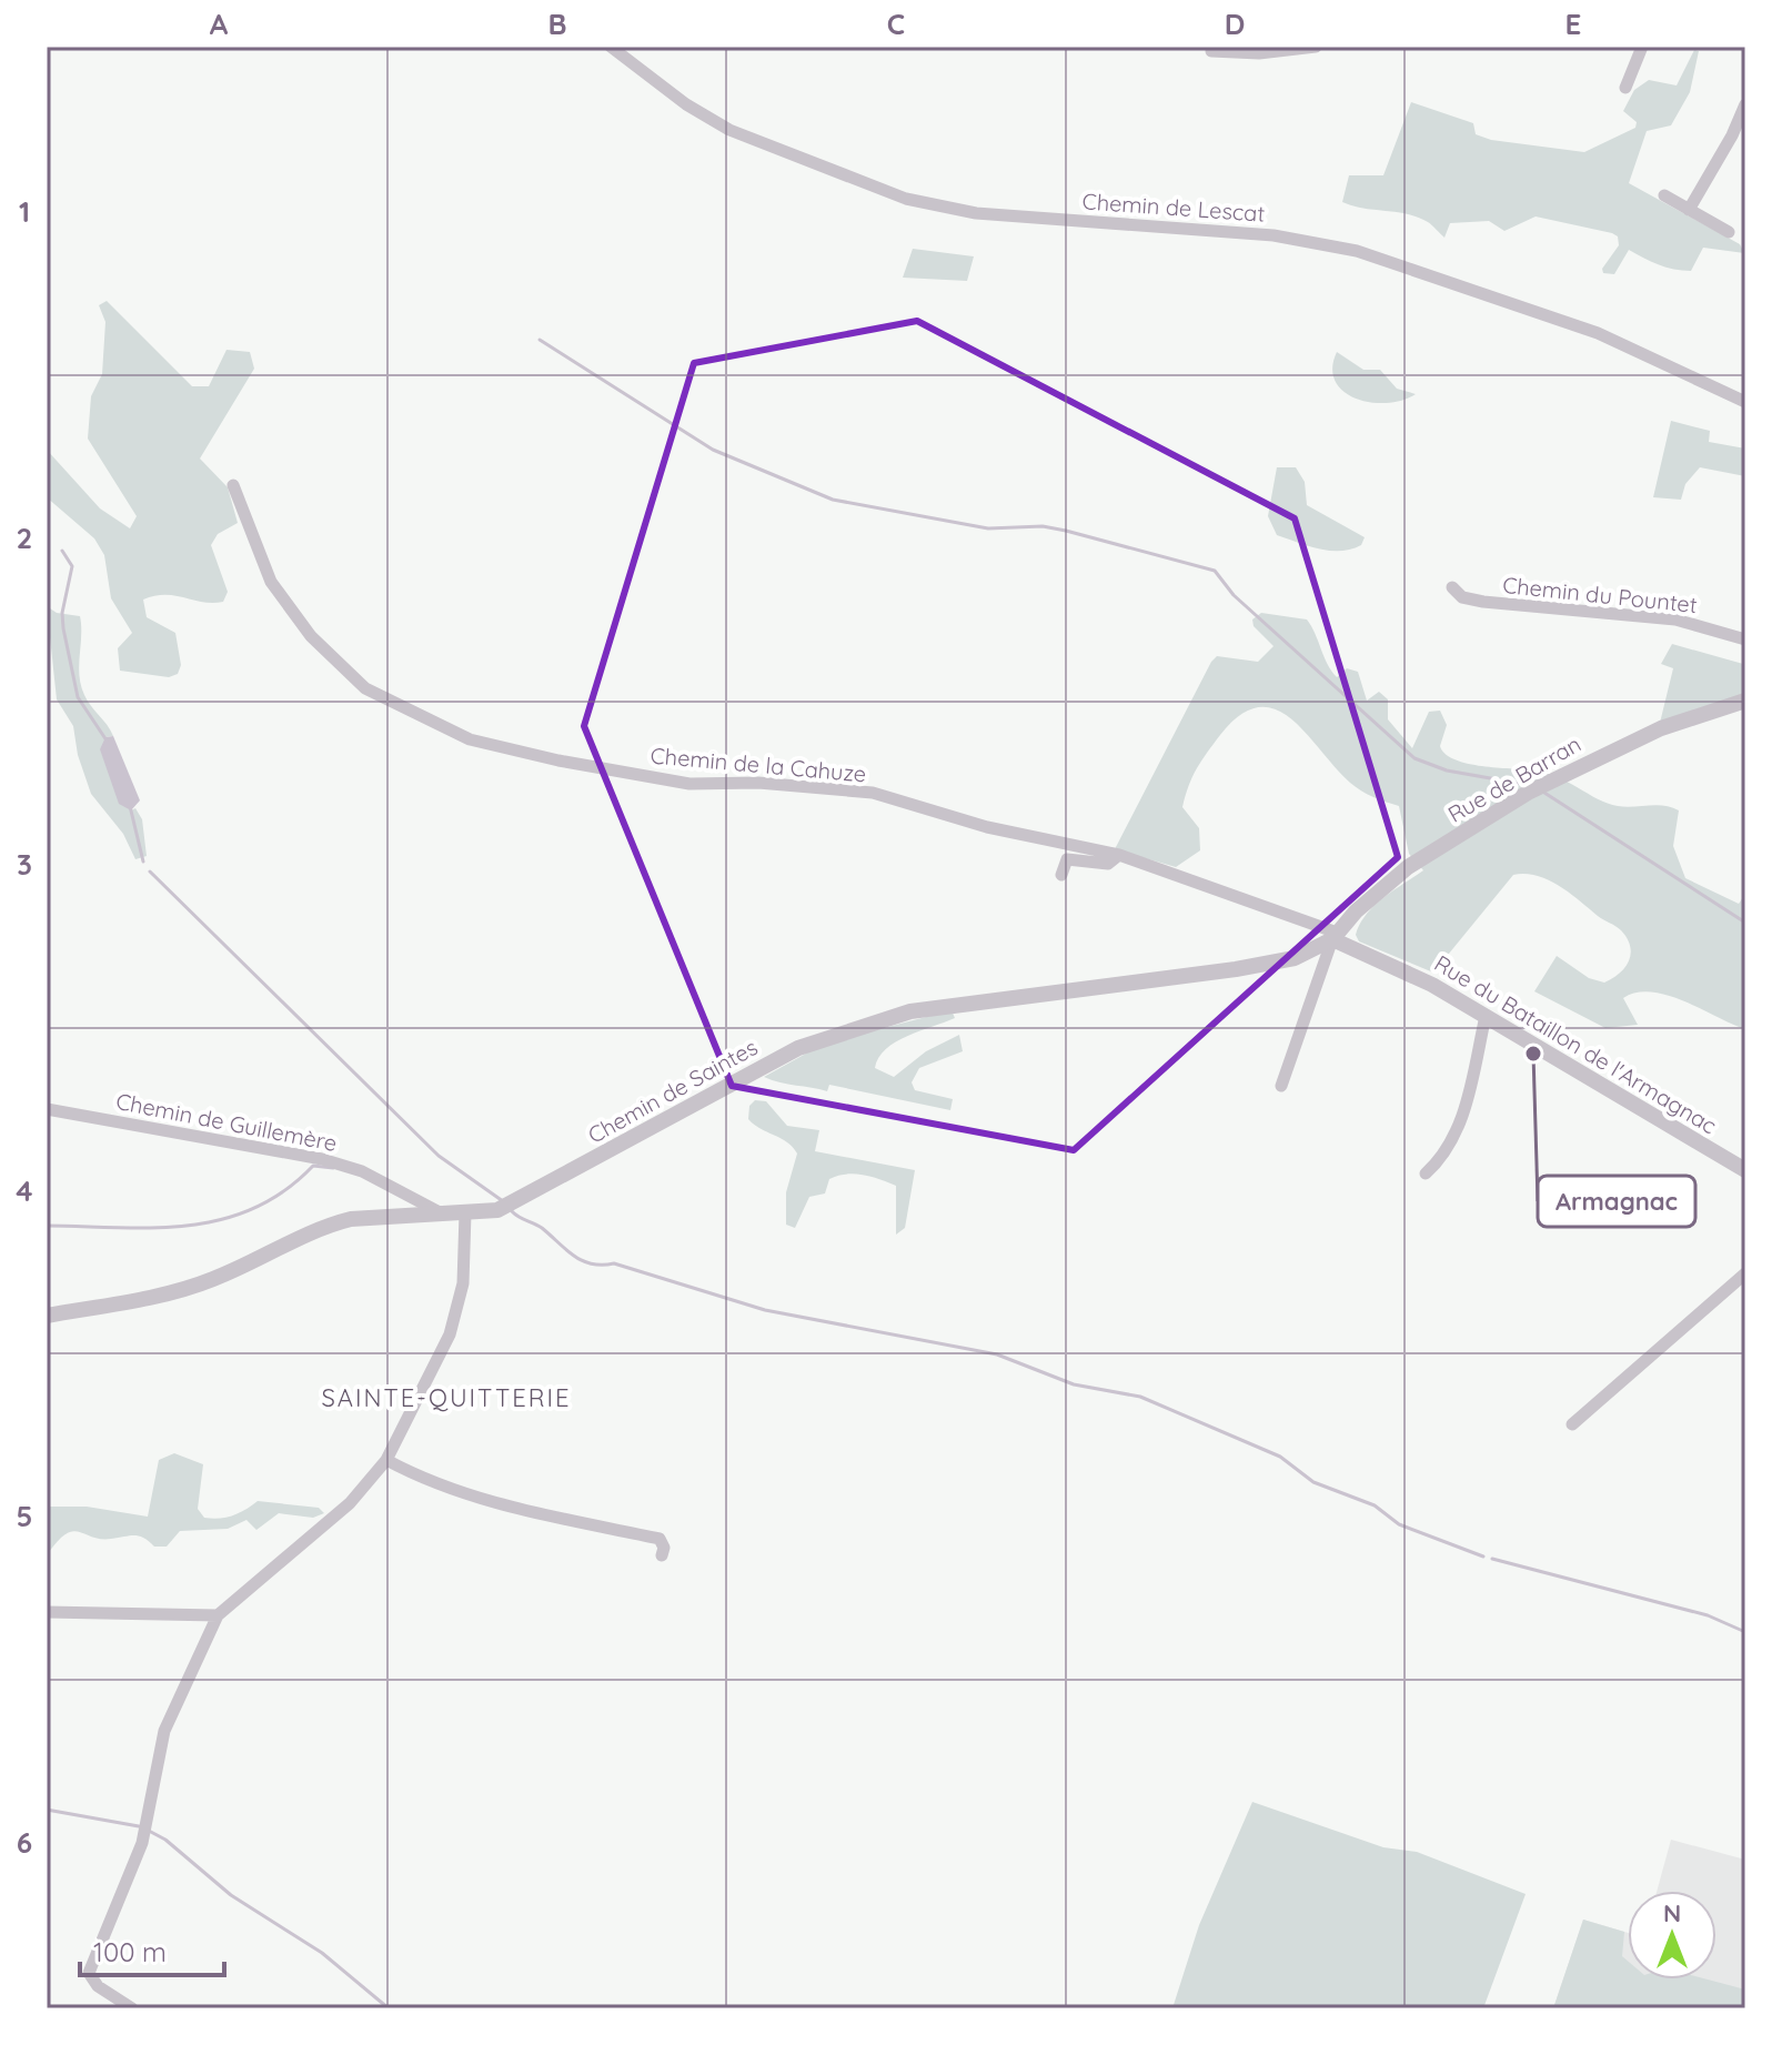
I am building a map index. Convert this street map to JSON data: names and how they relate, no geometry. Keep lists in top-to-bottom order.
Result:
{
  "streets": {
    "street": [
      "Chemin de Lescat",
      "Chemin du Pountet",
      "Chemin de la Cahuze",
      "Rue de Barran",
      "Rue du Bataillon de l'Armagnac",
      "Chemin de Saintes",
      "Chemin de Guillemère"
    ]
  },
  "crossings": [
    ["Chemin de la Cahuze", "Rue de Barran"],
    ["Chemin de la Cahuze", "Rue du Bataillon de l'Armagnac"],
    ["Chemin de la Cahuze", "Chemin de Saintes"],
    ["Rue de Barran", "Rue du Bataillon de l'Armagnac"],
    ["Rue de Barran", "Chemin de Saintes"],
    ["Rue du Bataillon de l'Armagnac", "Chemin de Saintes"],
    ["Chemin de Saintes", "Chemin de Guillemère"]
  ],
  "districts": ["SAINTE-QUITTERIE"],
  "places": ["Armagnac"],
  "scale_bar": "100 m",
  "north": "top",
  "grid": {
    "columns": [
      "A",
      "B",
      "C",
      "D",
      "E"
    ],
    "rows": [
      "1",
      "2",
      "3",
      "4",
      "5",
      "6"
    ]
  }
}
